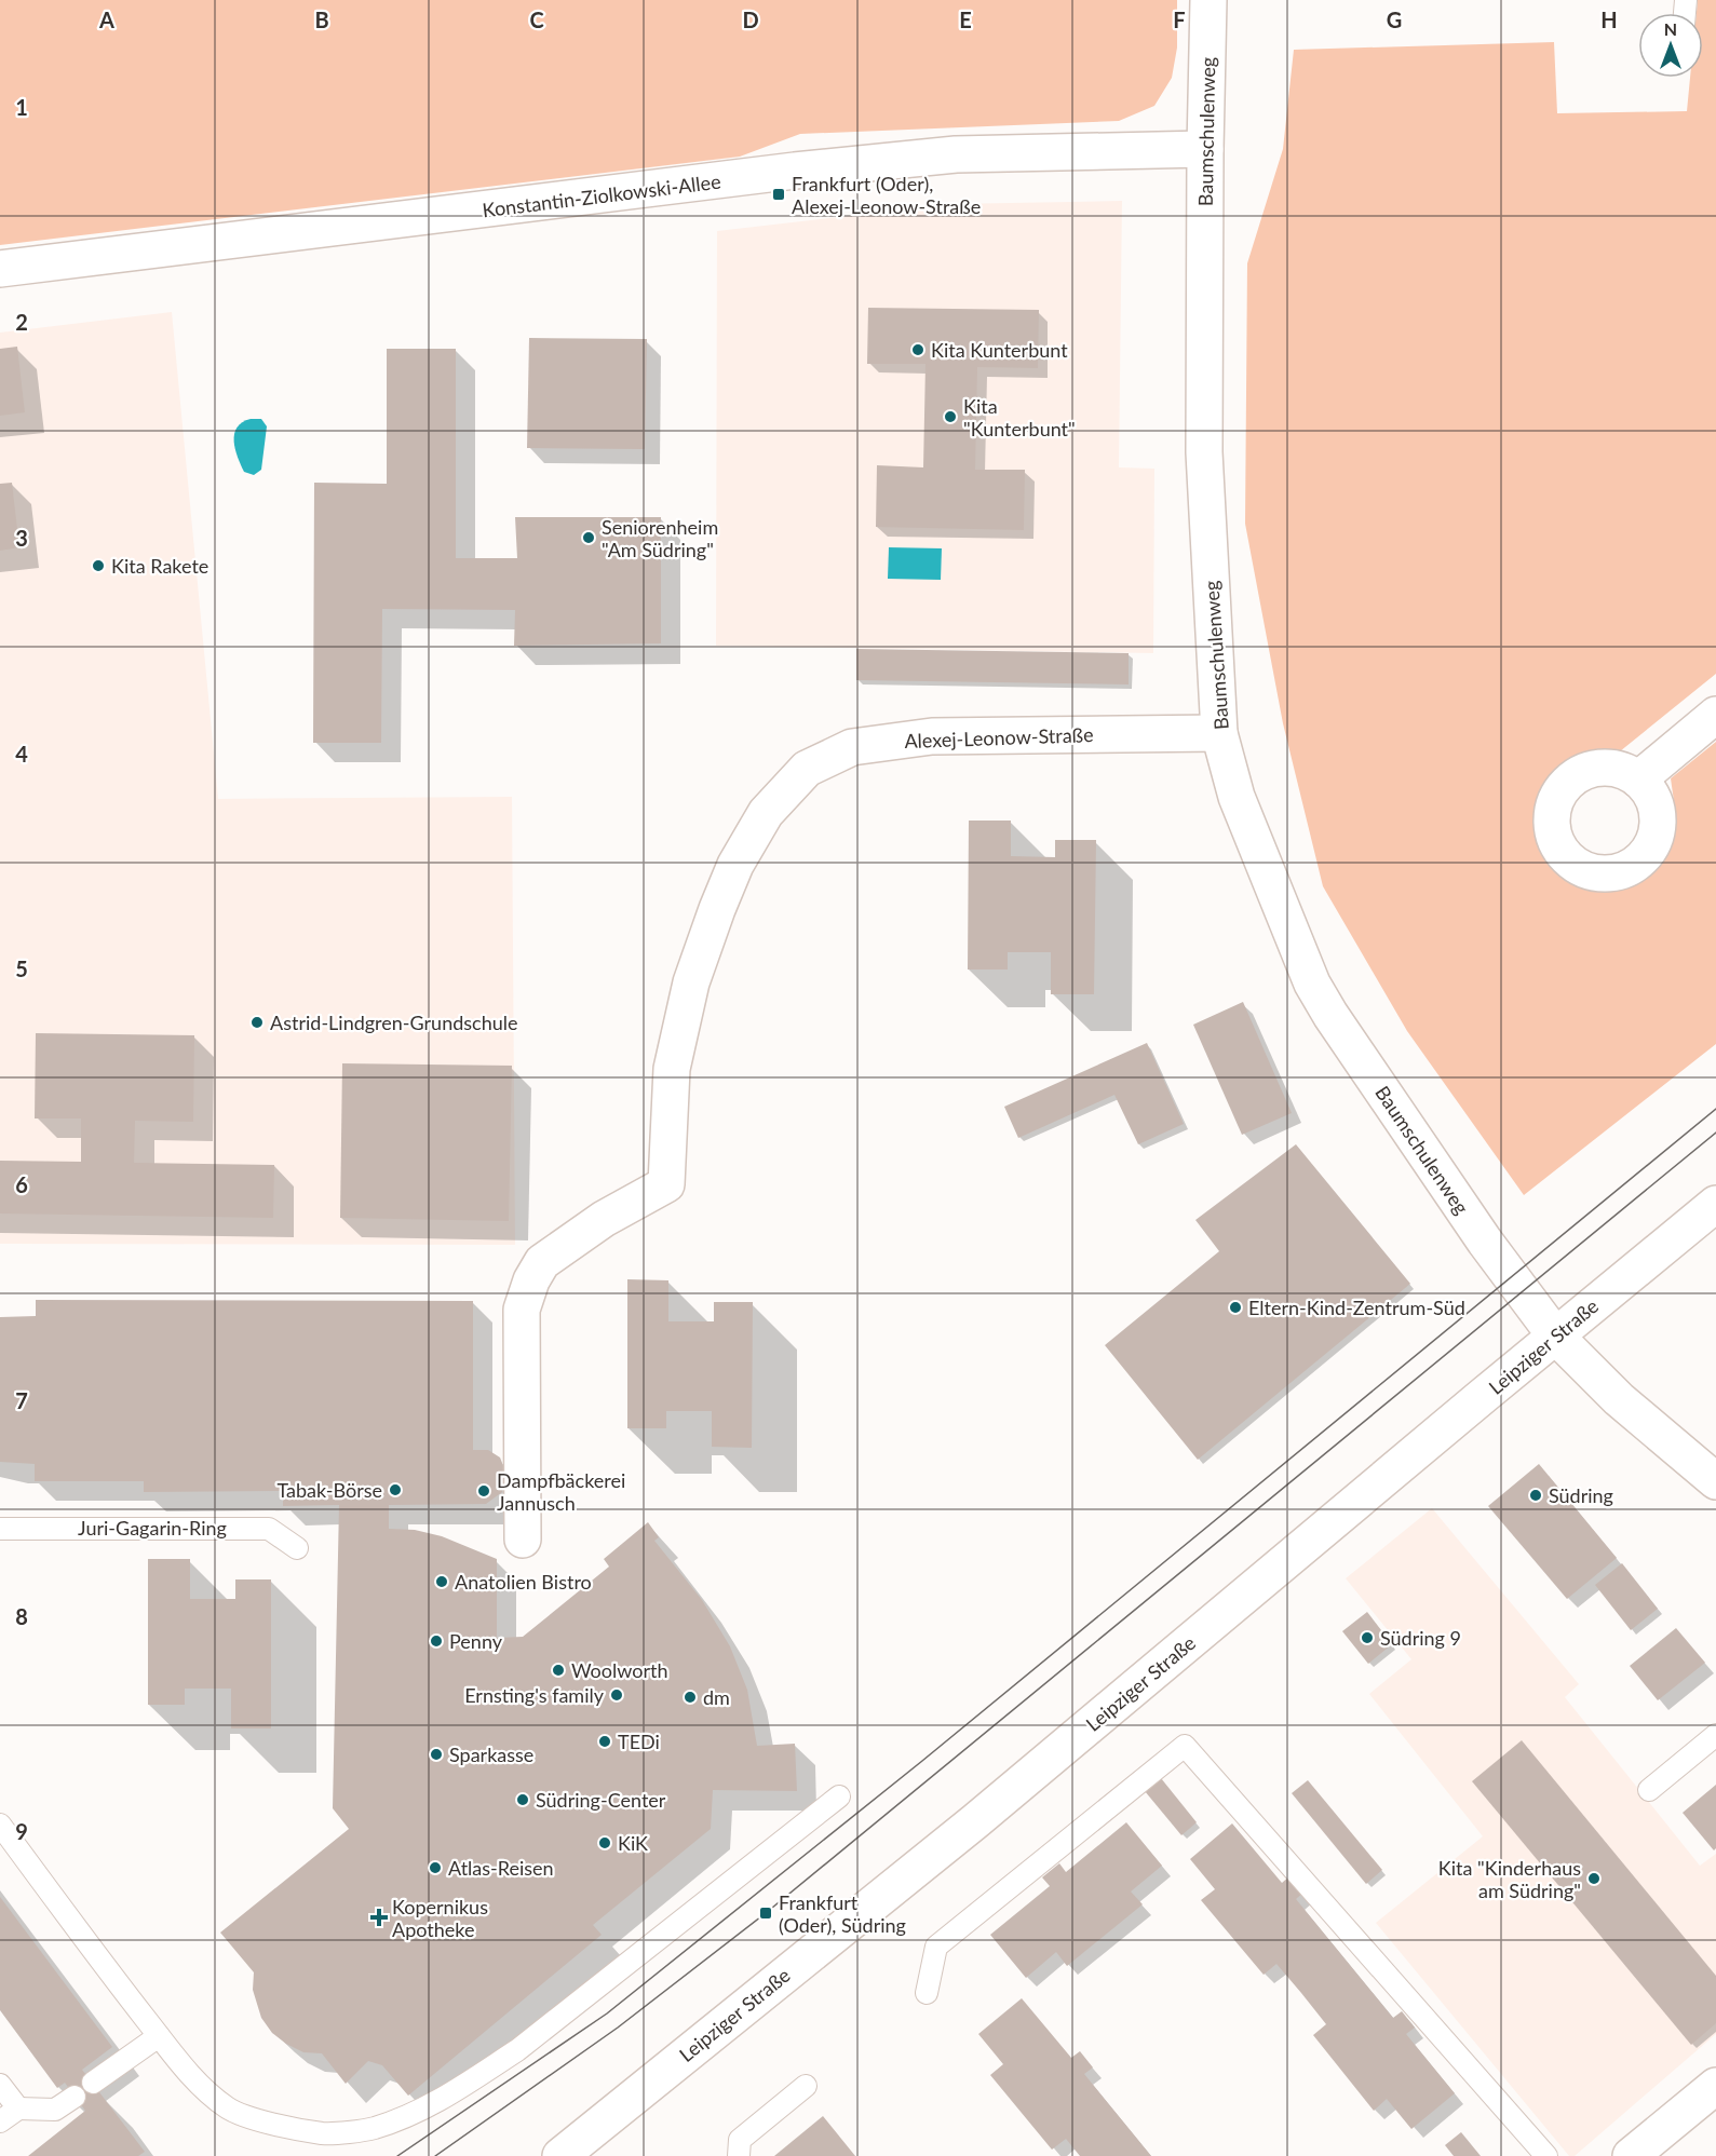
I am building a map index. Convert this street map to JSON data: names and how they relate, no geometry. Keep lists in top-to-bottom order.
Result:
{
  "streets": {
    "street": [
      "Baumschulenweg",
      "Konstantin-Ziolkowski-Allee",
      "Alexej-Leonow-Straße",
      "Leipziger Straße"
    ],
    "lane": ["Juri-Gagarin-Ring"]
  },
  "crossings": [
    ["Baumschulenweg", "Konstantin-Ziolkowski-Allee"],
    ["Baumschulenweg", "Alexej-Leonow-Straße"],
    ["Baumschulenweg", "Leipziger Straße"]
  ],
  "places": {
    "transit": ["Frankfurt (Oder), Alexej-Leonow-Straße", "Frankfurt (Oder), Südring"],
    "other": [
      "Kita Kunterbunt",
      "Kita \"Kunterbunt\"",
      "Seniorenheim \"Am Südring\"",
      "Kita Rakete",
      "Astrid-Lindgren-Grundschule",
      "Eltern-Kind-Zentrum-Süd",
      "Tabak-Börse",
      "Dampfbäckerei Jannusch",
      "Südring",
      "Anatolien Bistro",
      "Südring 9",
      "Penny",
      "Woolworth",
      "Ernsting's family",
      "dm",
      "TEDi",
      "Sparkasse",
      "Südring-Center",
      "KiK",
      "Atlas-Reisen",
      "Kita \"Kinderhaus am Südring\""
    ],
    "health": ["Kopernikus Apotheke"]
  },
  "north": "top",
  "grid": {
    "columns": [
      "A",
      "B",
      "C",
      "D",
      "E",
      "F",
      "G",
      "H"
    ],
    "rows": [
      "1",
      "2",
      "3",
      "4",
      "5",
      "6",
      "7",
      "8",
      "9"
    ]
  }
}
